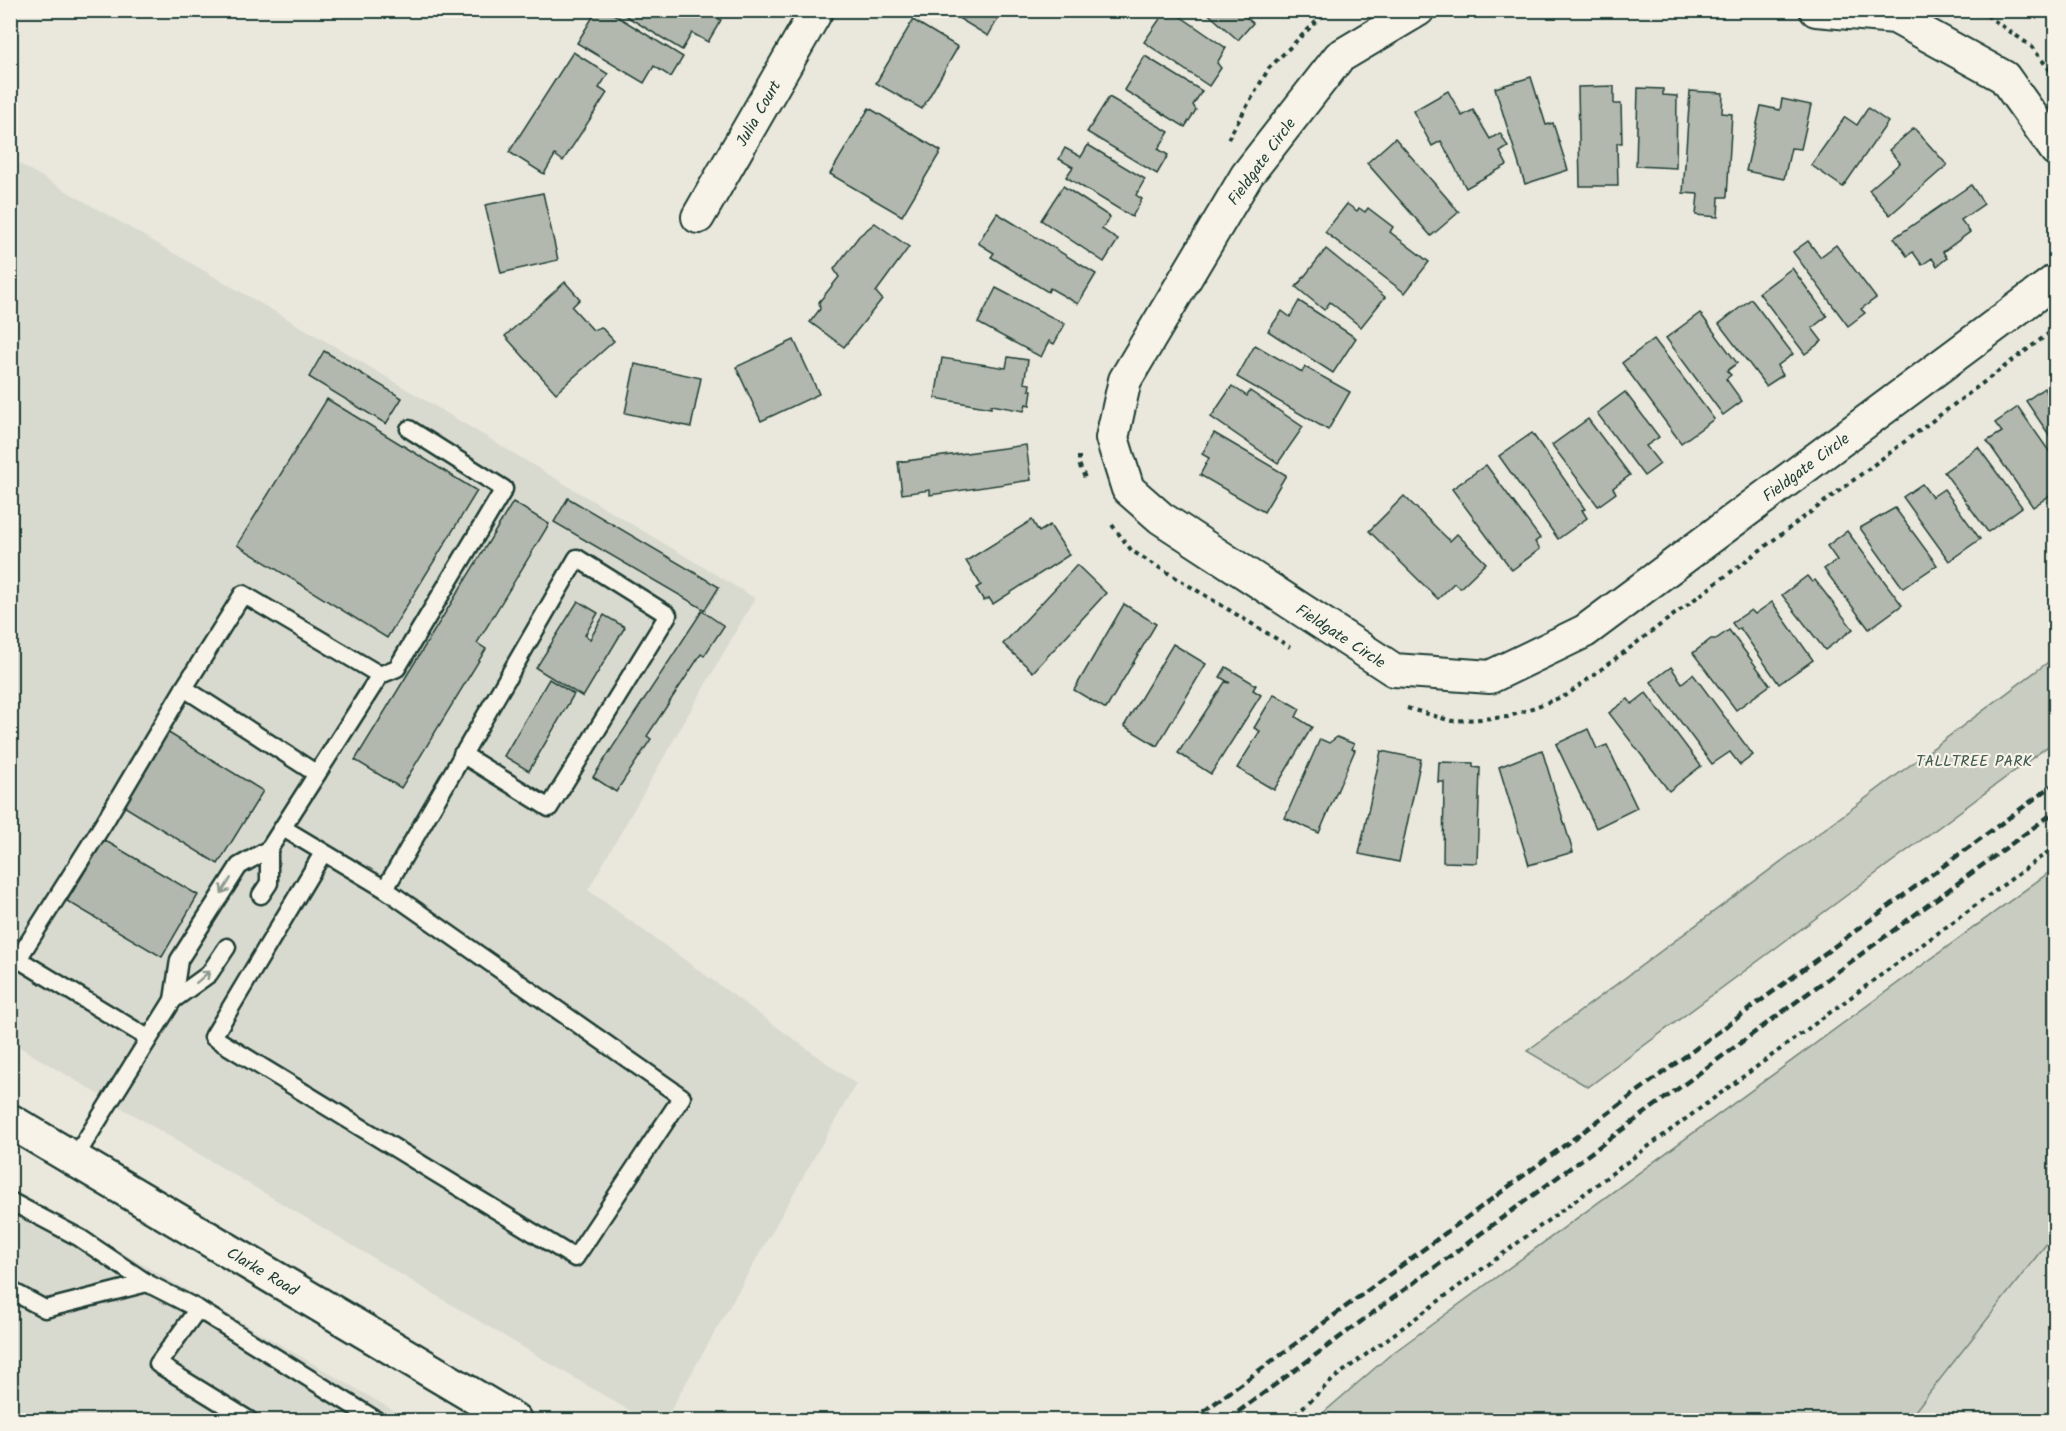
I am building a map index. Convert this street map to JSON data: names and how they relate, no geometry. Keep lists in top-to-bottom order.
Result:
{
  "streets": {
    "main road": ["Clarke Road"],
    "street": ["Julia Court", "Fieldgate Circle"]
  },
  "parks": ["TALLTREE PARK"]
}
